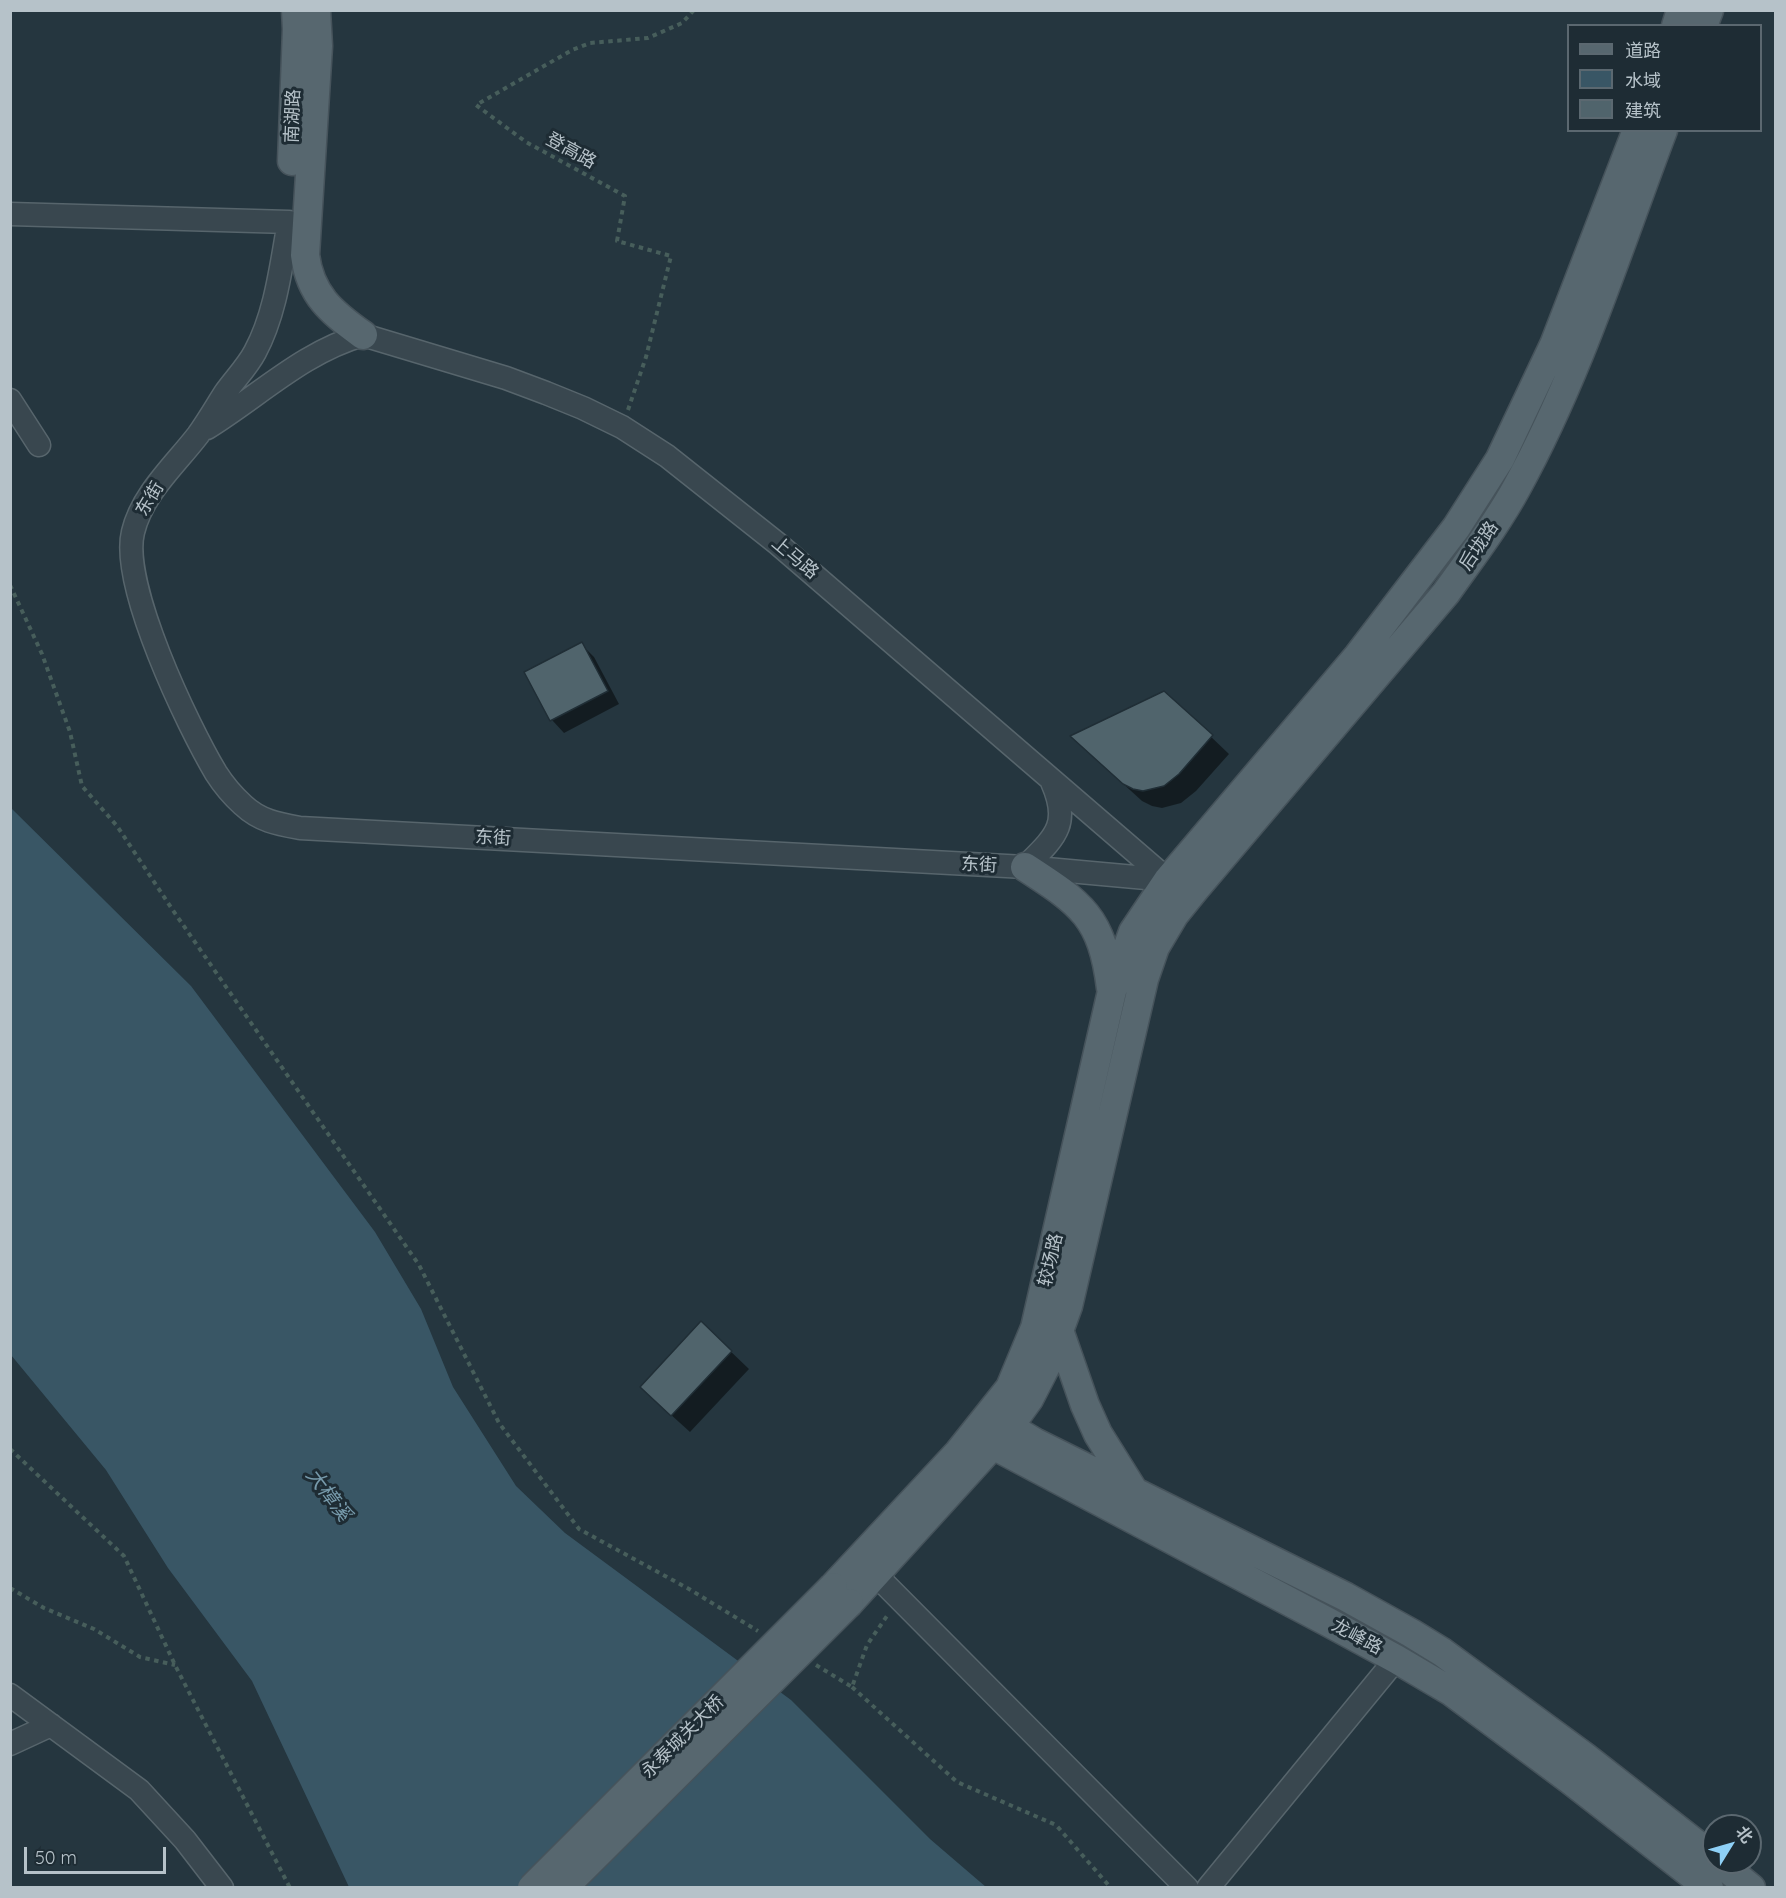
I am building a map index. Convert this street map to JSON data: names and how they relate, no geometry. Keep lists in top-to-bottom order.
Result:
{
  "streets": {
    "main road": [
      "南湖路",
      "后垅路",
      "较场路",
      "龙峰路",
      "永泰城关大桥"
    ],
    "street": ["东街", "上马路"],
    "path": ["登高路"]
  },
  "crossings": [
    ["登高路", "上马路"],
    ["东街", "后垅路"],
    ["东街", "上马路"],
    ["东街", "较场路"],
    ["后垅路", "上马路"],
    ["后垅路", "较场路"],
    ["上马路", "较场路"],
    ["较场路", "龙峰路"],
    ["较场路", "永泰城关大桥"]
  ],
  "water": ["大樟溪"],
  "legend": ["道路", "水域", "建筑"],
  "scale_bar": "50 m",
  "north": "top right"
}
